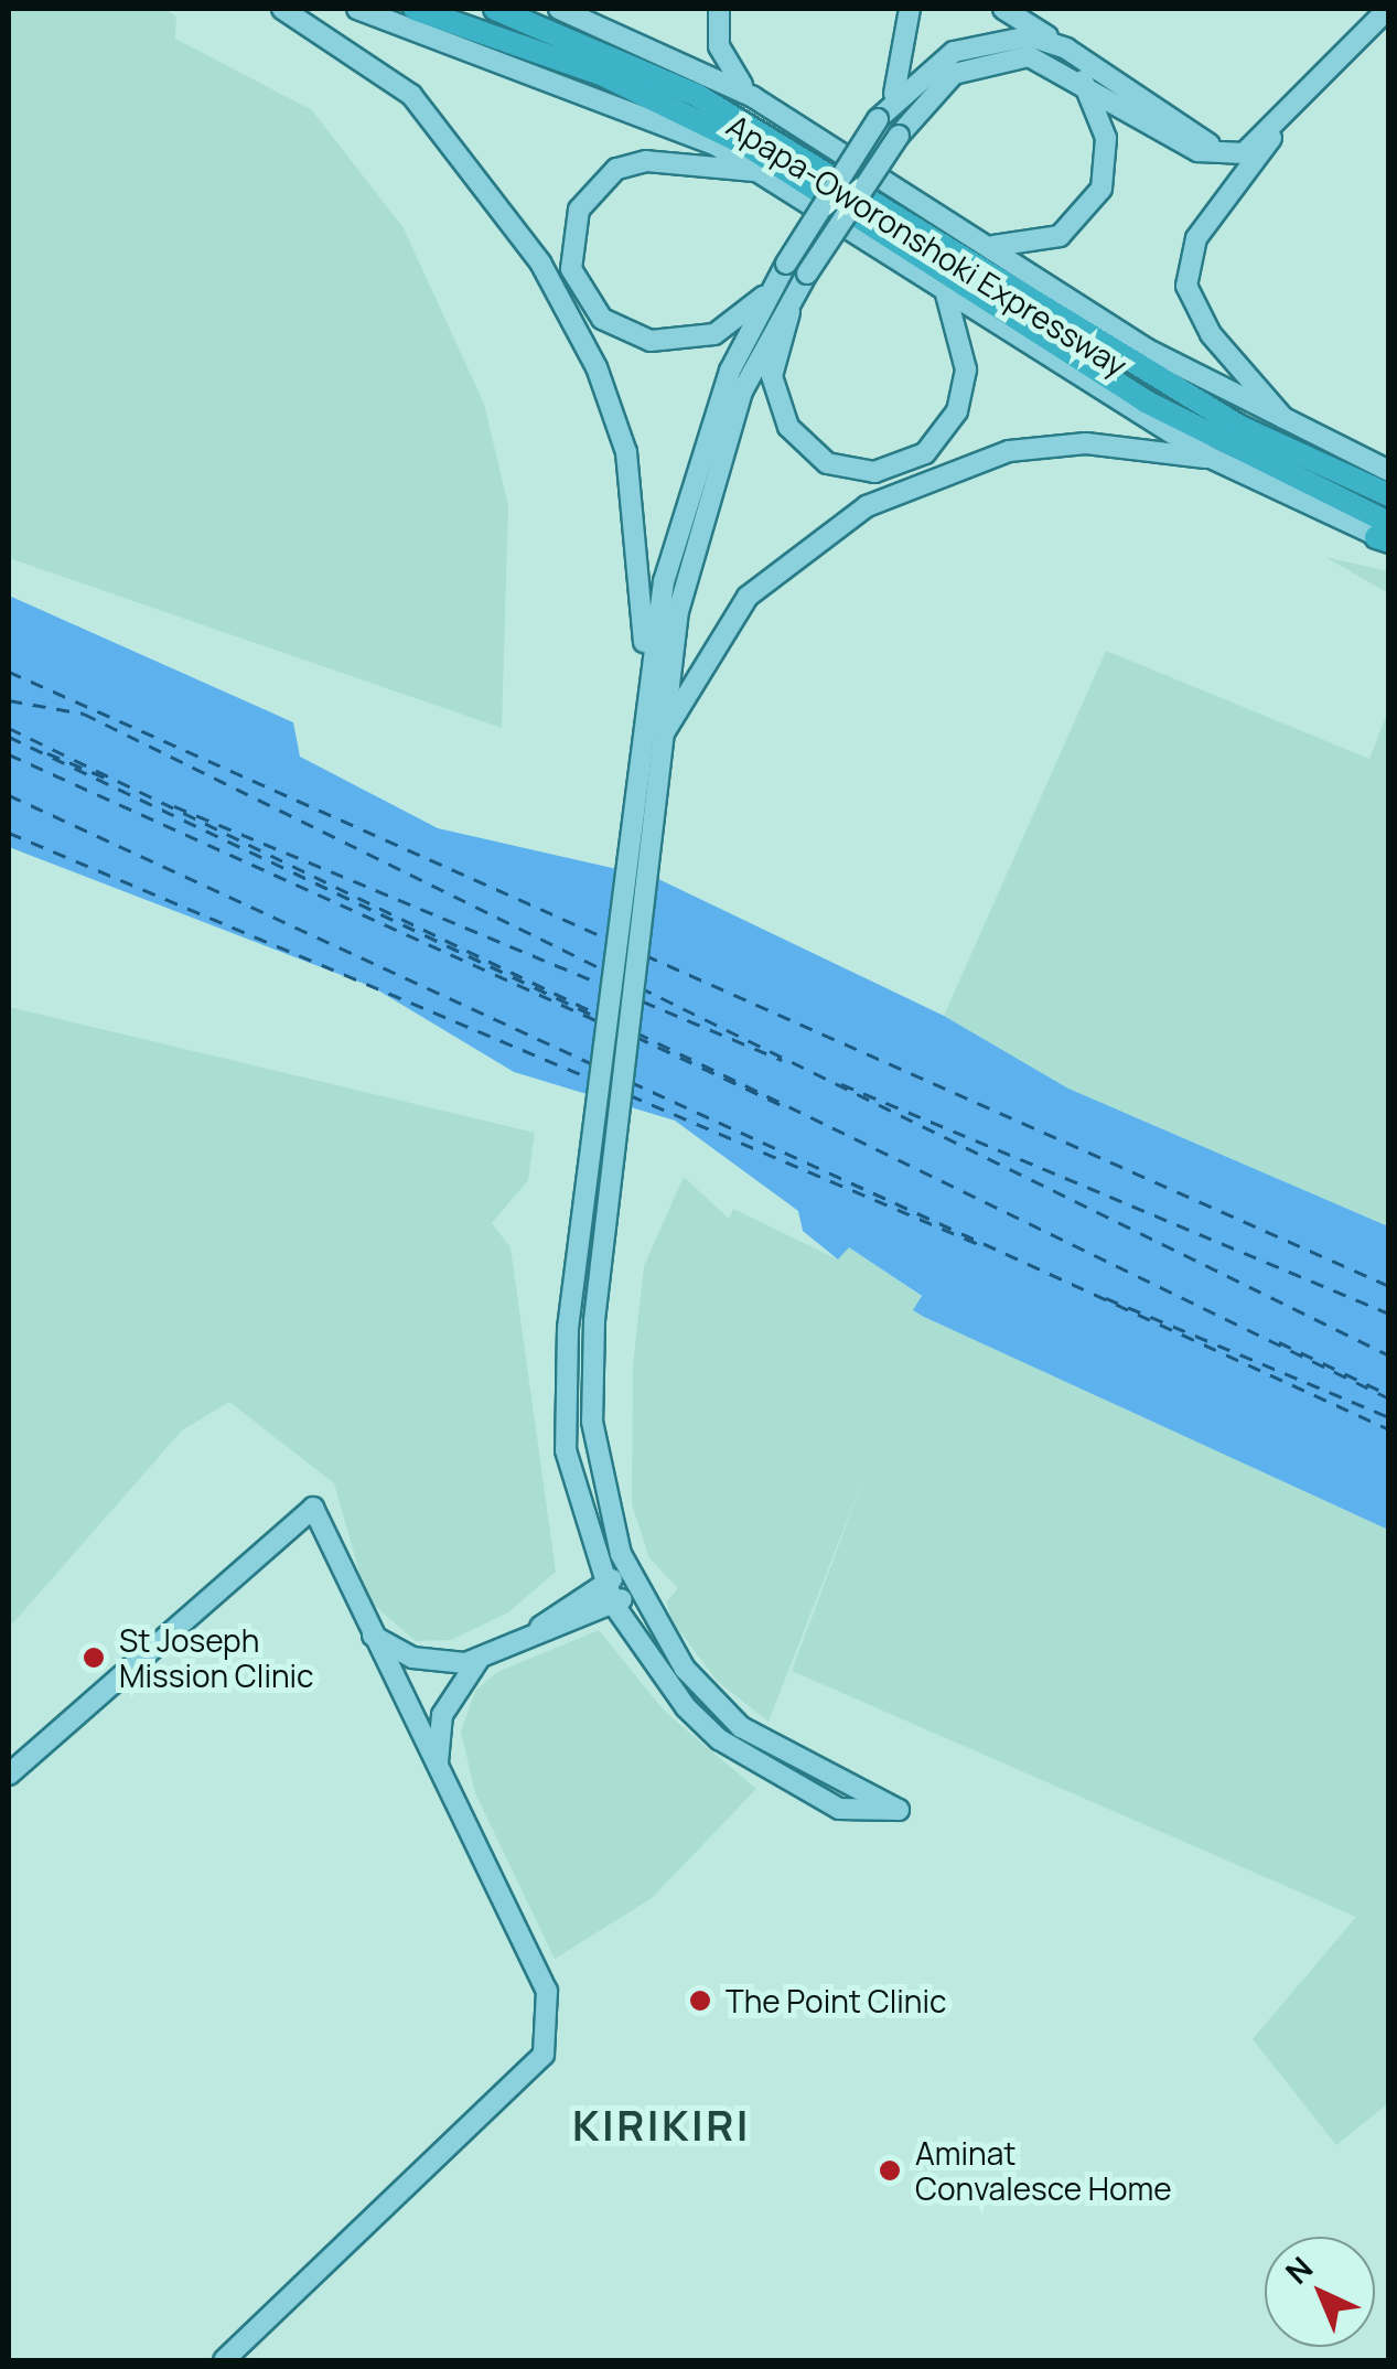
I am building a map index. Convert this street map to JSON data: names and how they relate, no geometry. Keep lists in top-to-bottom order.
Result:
{
  "streets": {
    "highway": ["Apapa-Oworonshoki Expressway"]
  },
  "districts": ["KIRIKIRI"],
  "places": ["St Joseph Mission Clinic", "The Point Clinic", "Aminat Convalesce Home"],
  "north": "top left"
}
